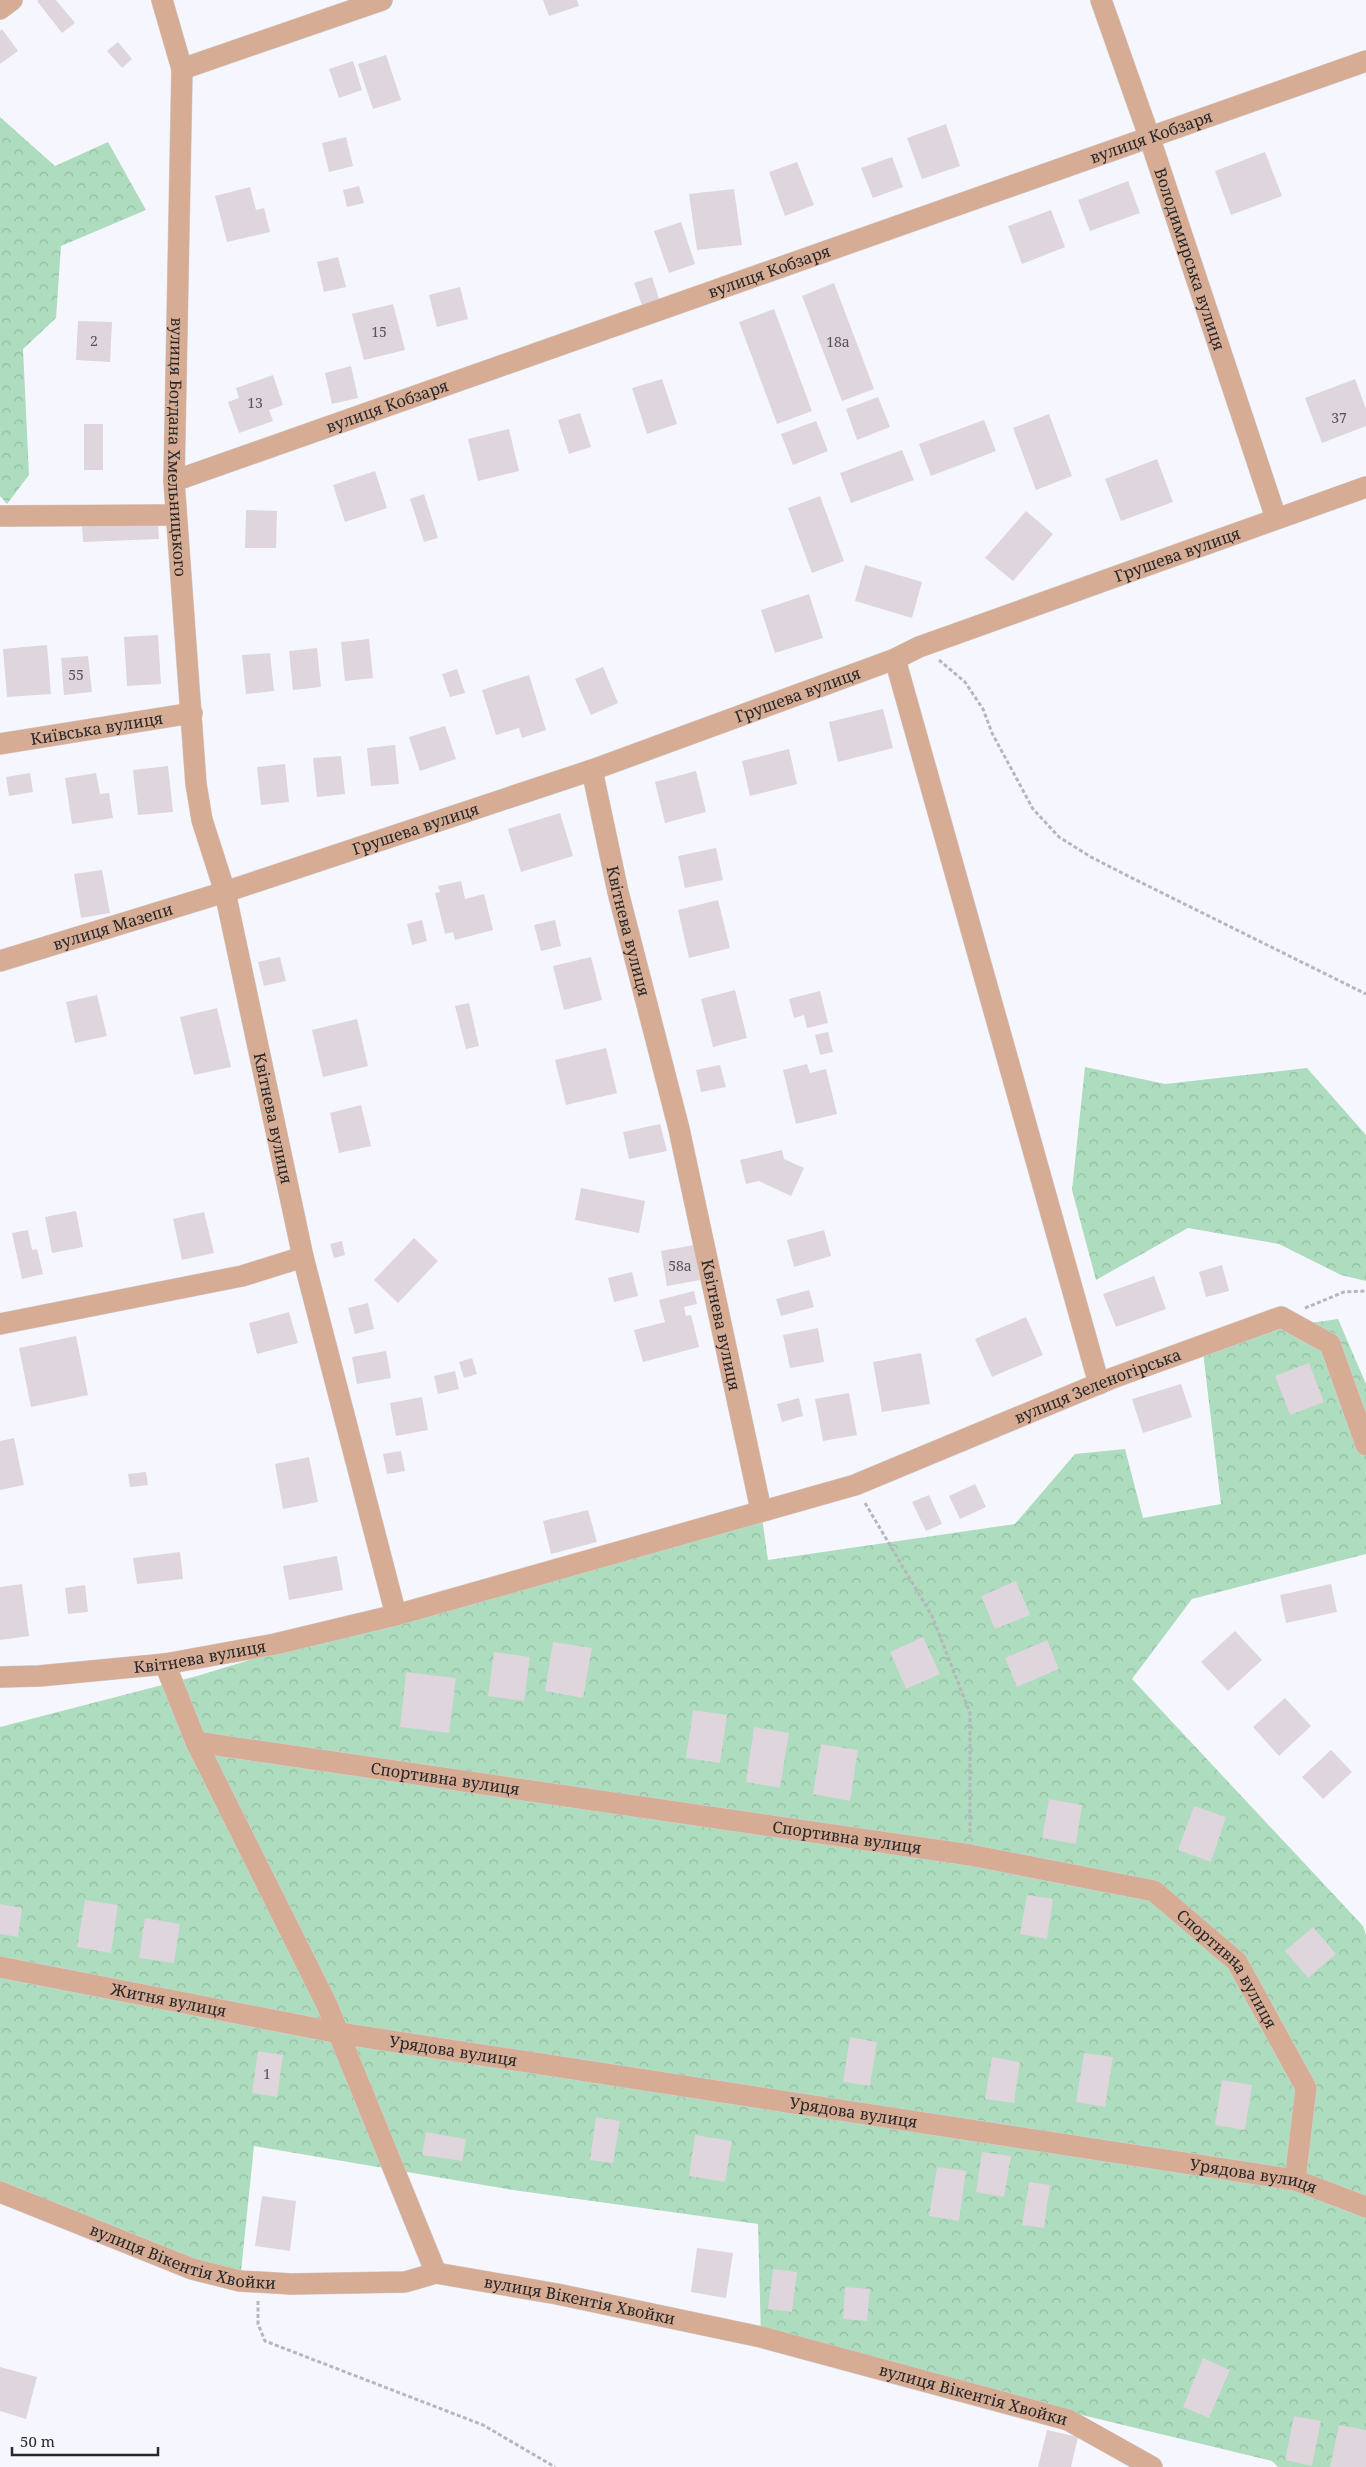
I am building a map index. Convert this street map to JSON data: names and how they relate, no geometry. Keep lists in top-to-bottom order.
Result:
{
  "streets": {
    "street": [
      "вулиця Кобзаря",
      "Володимирська вулиця",
      "вулиця Богдана Хмельницького",
      "Грушева вулиця",
      "Київська вулиця",
      "вулиця Мазепи",
      "Квітнева вулиця",
      "вулиця Зеленогірська",
      "Спортивна вулиця",
      "Житня вулиця",
      "Урядова вулиця",
      "вулиця Вікентія Хвойки"
    ]
  },
  "crossings": [
    ["вулиця Кобзаря", "Володимирська вулиця"],
    ["вулиця Кобзаря", "вулиця Богдана Хмельницького"],
    ["Володимирська вулиця", "Грушева вулиця"],
    ["вулиця Богдана Хмельницького", "Грушева вулиця"],
    ["вулиця Богдана Хмельницького", "Київська вулиця"],
    ["вулиця Богдана Хмельницького", "вулиця Мазепи"],
    ["вулиця Богдана Хмельницького", "Квітнева вулиця"],
    ["Грушева вулиця", "вулиця Мазепи"],
    ["Грушева вулиця", "Квітнева вулиця"],
    ["вулиця Мазепи", "Квітнева вулиця"],
    ["Квітнева вулиця", "вулиця Зеленогірська"],
    ["Спортивна вулиця", "Урядова вулиця"],
    ["Житня вулиця", "Урядова вулиця"]
  ],
  "house_numbers": [
    "15",
    "2",
    "18а",
    "13",
    "37",
    "55",
    "58а",
    "1"
  ],
  "scale_bar": "50 m"
}
